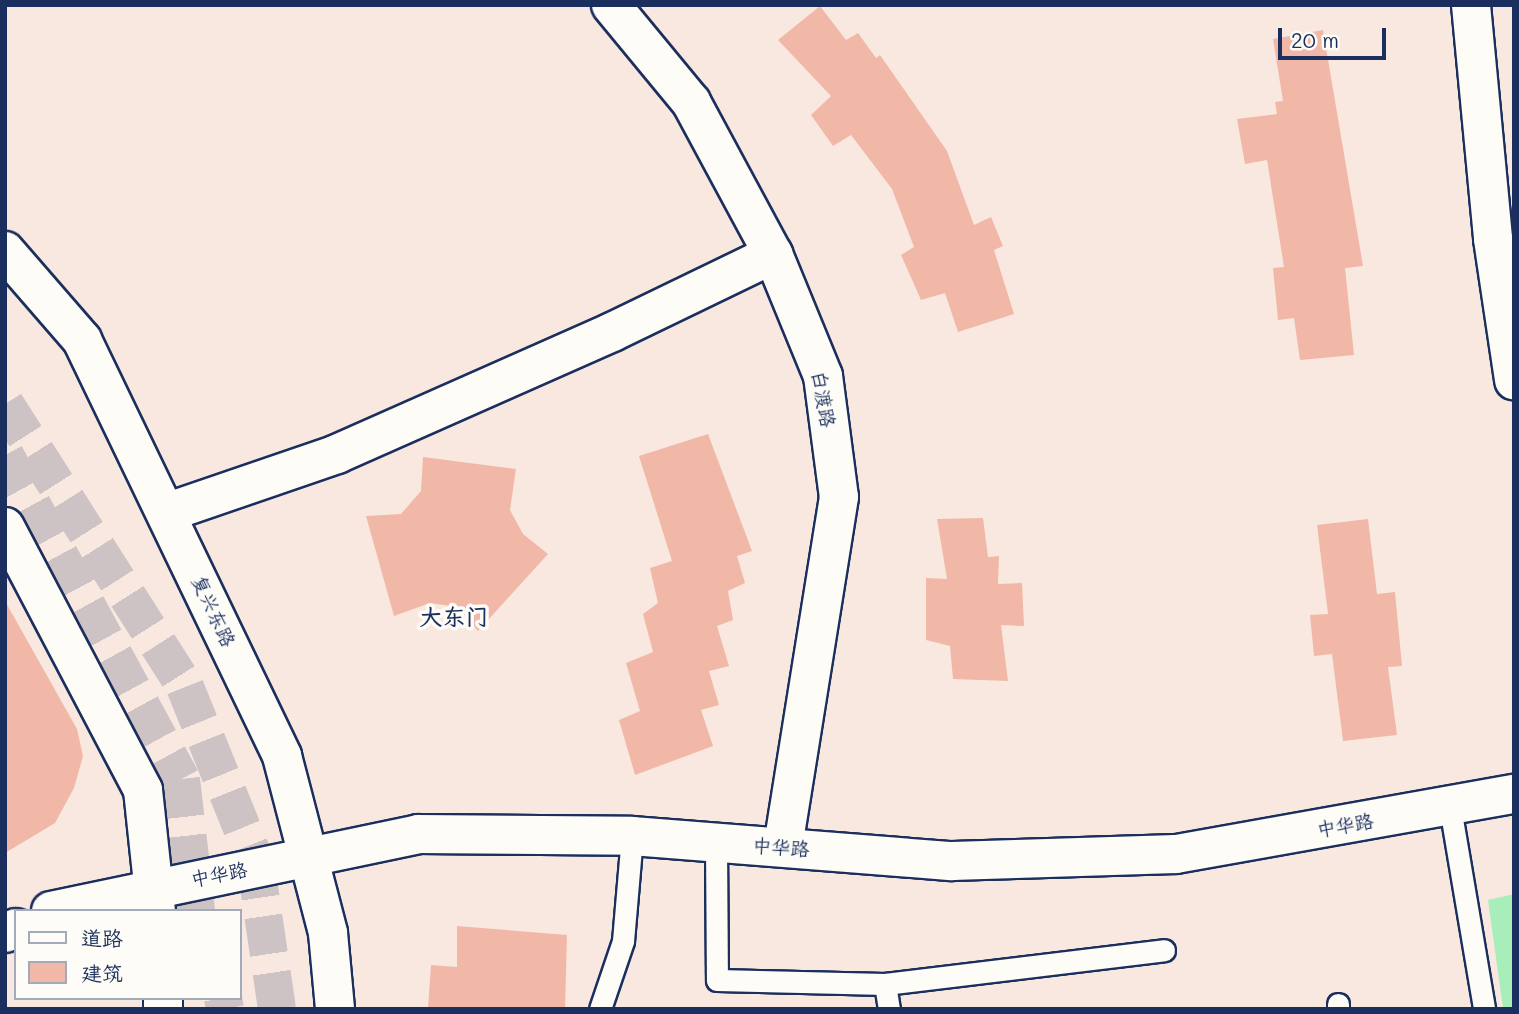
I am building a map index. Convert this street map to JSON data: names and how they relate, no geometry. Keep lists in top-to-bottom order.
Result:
{
  "streets": {
    "street": ["白渡路", "复兴东路", "中华路"]
  },
  "crossings": [
    ["白渡路", "中华路"],
    ["复兴东路", "中华路"]
  ],
  "districts": ["大东门"],
  "legend": ["道路", "建筑"],
  "scale_bar": "20 m"
}
